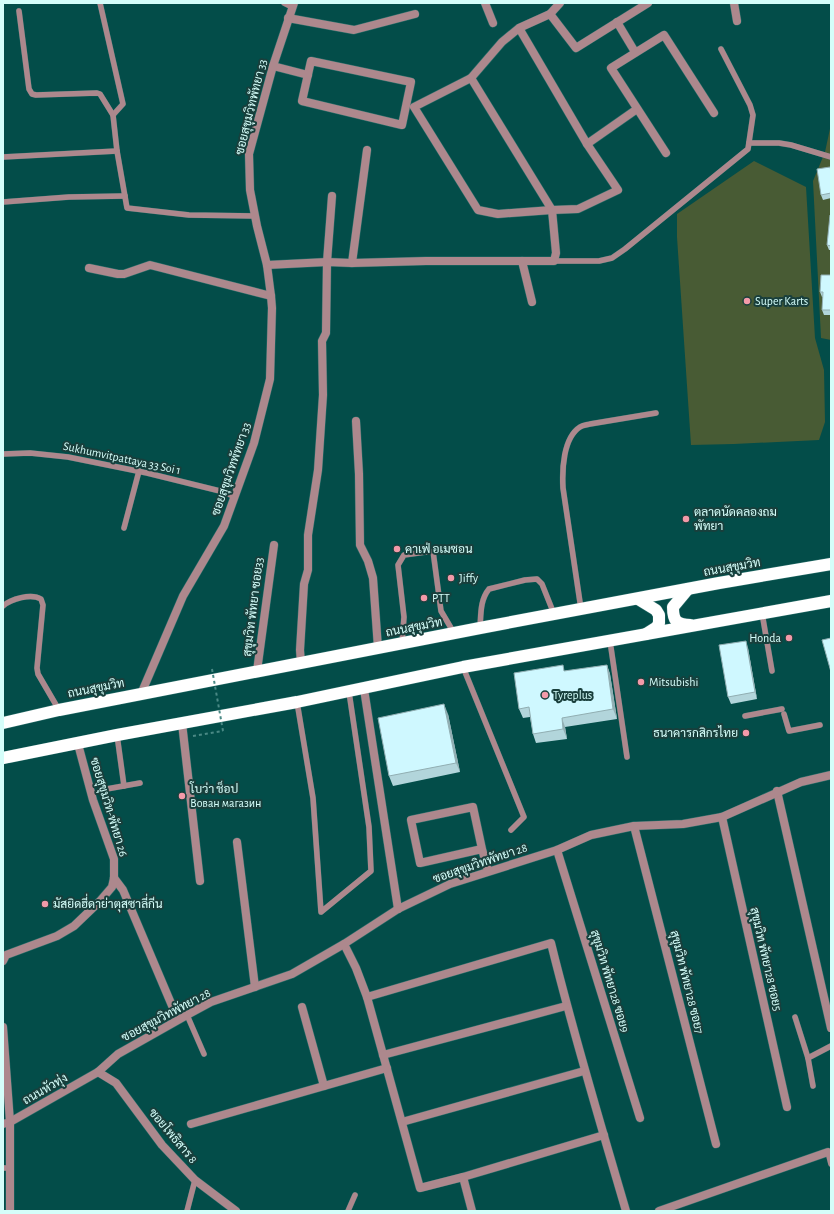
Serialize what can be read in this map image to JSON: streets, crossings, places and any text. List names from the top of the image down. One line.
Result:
{"streets":{"highway":["ถนนสุขุมวิท"],"street":["ซอยสุขุมวิทพัทยา 33","สุขุมวิท พัทยา ซอย33","ซอยสุขุมวิท-พัทยา 26","ซอยสุขุมวิทพัทยา 28","สุขุมวิท พัทยา28 ซอย5","สุขุมวิท พัทยา28 ซอย9","สุขุมวิท พัทยา28 ซอย7","ถนนหัวทุ่ง","ซอยโพธิสาร 8"],"lane":["Sukhumvitpattaya 33 Soi 1"]},"crossings":[["ซอยสุขุมวิทพัทยา 33","Sukhumvitpattaya 33 Soi 1"],["ซอยสุขุมวิทพัทยา 33","ถนนสุขุมวิท"],["ถนนสุขุมวิท","สุขุมวิท พัทยา ซอย33"],["ซอยสุขุมวิทพัทยา 28","สุขุมวิท พัทยา28 ซอย5"],["ซอยสุขุมวิทพัทยา 28","สุขุมวิท พัทยา28 ซอย9"],["ซอยสุขุมวิทพัทยา 28","สุขุมวิท พัทยา28 ซอย7"],["ซอยสุขุมวิทพัทยา 28","ถนนหัวทุ่ง"],["ซอยสุขุมวิทพัทยา 28","ซอยโพธิสาร 8"],["ถนนหัวทุ่ง","ซอยโพธิสาร 8"]],"places":["Super Karts","ตลาดนัดคลองถม พัทยา","คาเฟ่ อเมซอน","Jiffy","PTT","Honda","Mitsubishi","Tyreplus","ธนาคารกสิกรไทย","โบว่า ช็อป Вован магазин","มัสยิดฮี่ดาย่าตุสซาลี่กีน"]}
